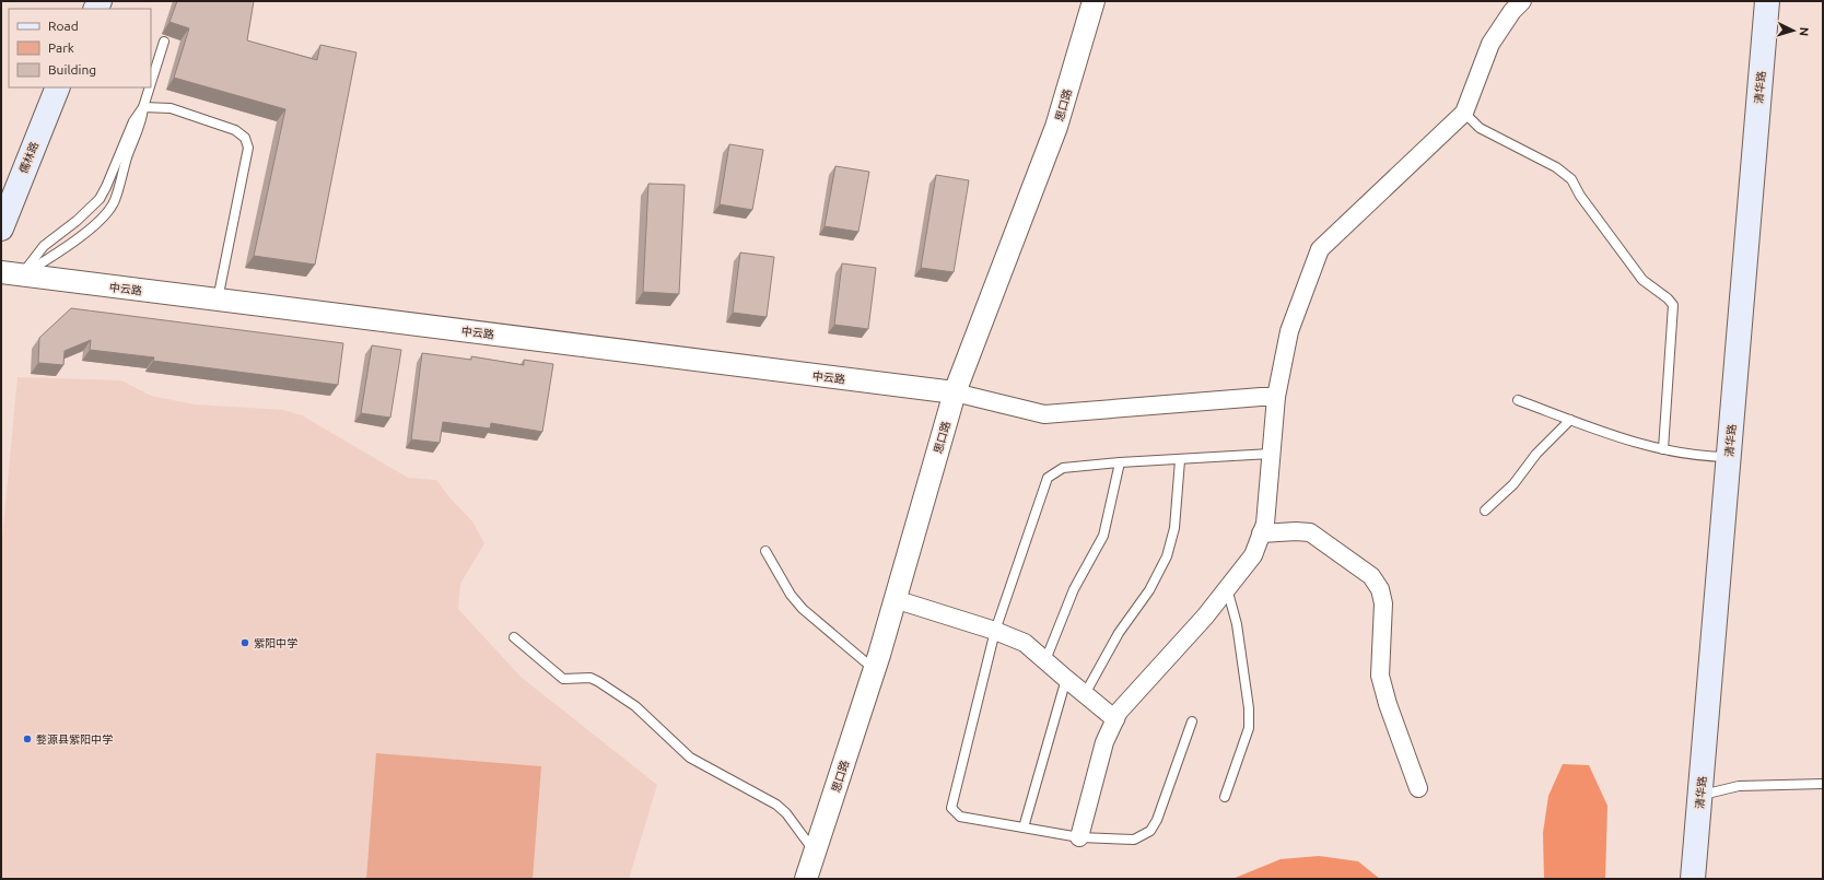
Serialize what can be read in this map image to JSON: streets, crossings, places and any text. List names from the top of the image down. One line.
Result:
{"streets":{"main road":["清华路","儒林路"],"street":["思口路","中云路"]},"crossings":[["思口路","中云路"]],"places":["紫阳中学","婺源县紫阳中学"],"legend":["Road","Park","Building"],"north":"right"}
